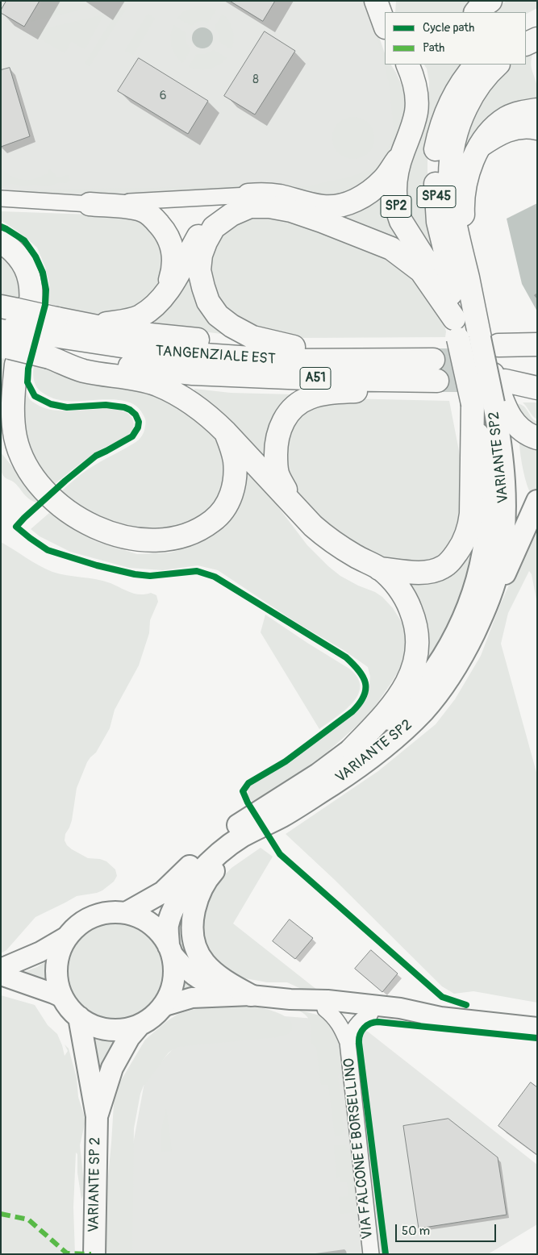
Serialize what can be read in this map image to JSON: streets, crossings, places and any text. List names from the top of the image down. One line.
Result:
{"streets":{"main road":["SP45","SP2","TANGENZIALE EST","A51","VARIANTE SP2","VARIANTE SP 2"],"street":["VIA FALCONE E BORSELLINO"]},"crossings":[["SP45","SP2"],["SP45","VARIANTE SP2"],["SP2","VARIANTE SP2"],["SP2","VARIANTE SP 2"],["TANGENZIALE EST","A51"],["VARIANTE SP2","VARIANTE SP 2"]],"house_numbers":["8","6"],"legend":["Cycle path","Path"],"scale_bar":"50 m"}
